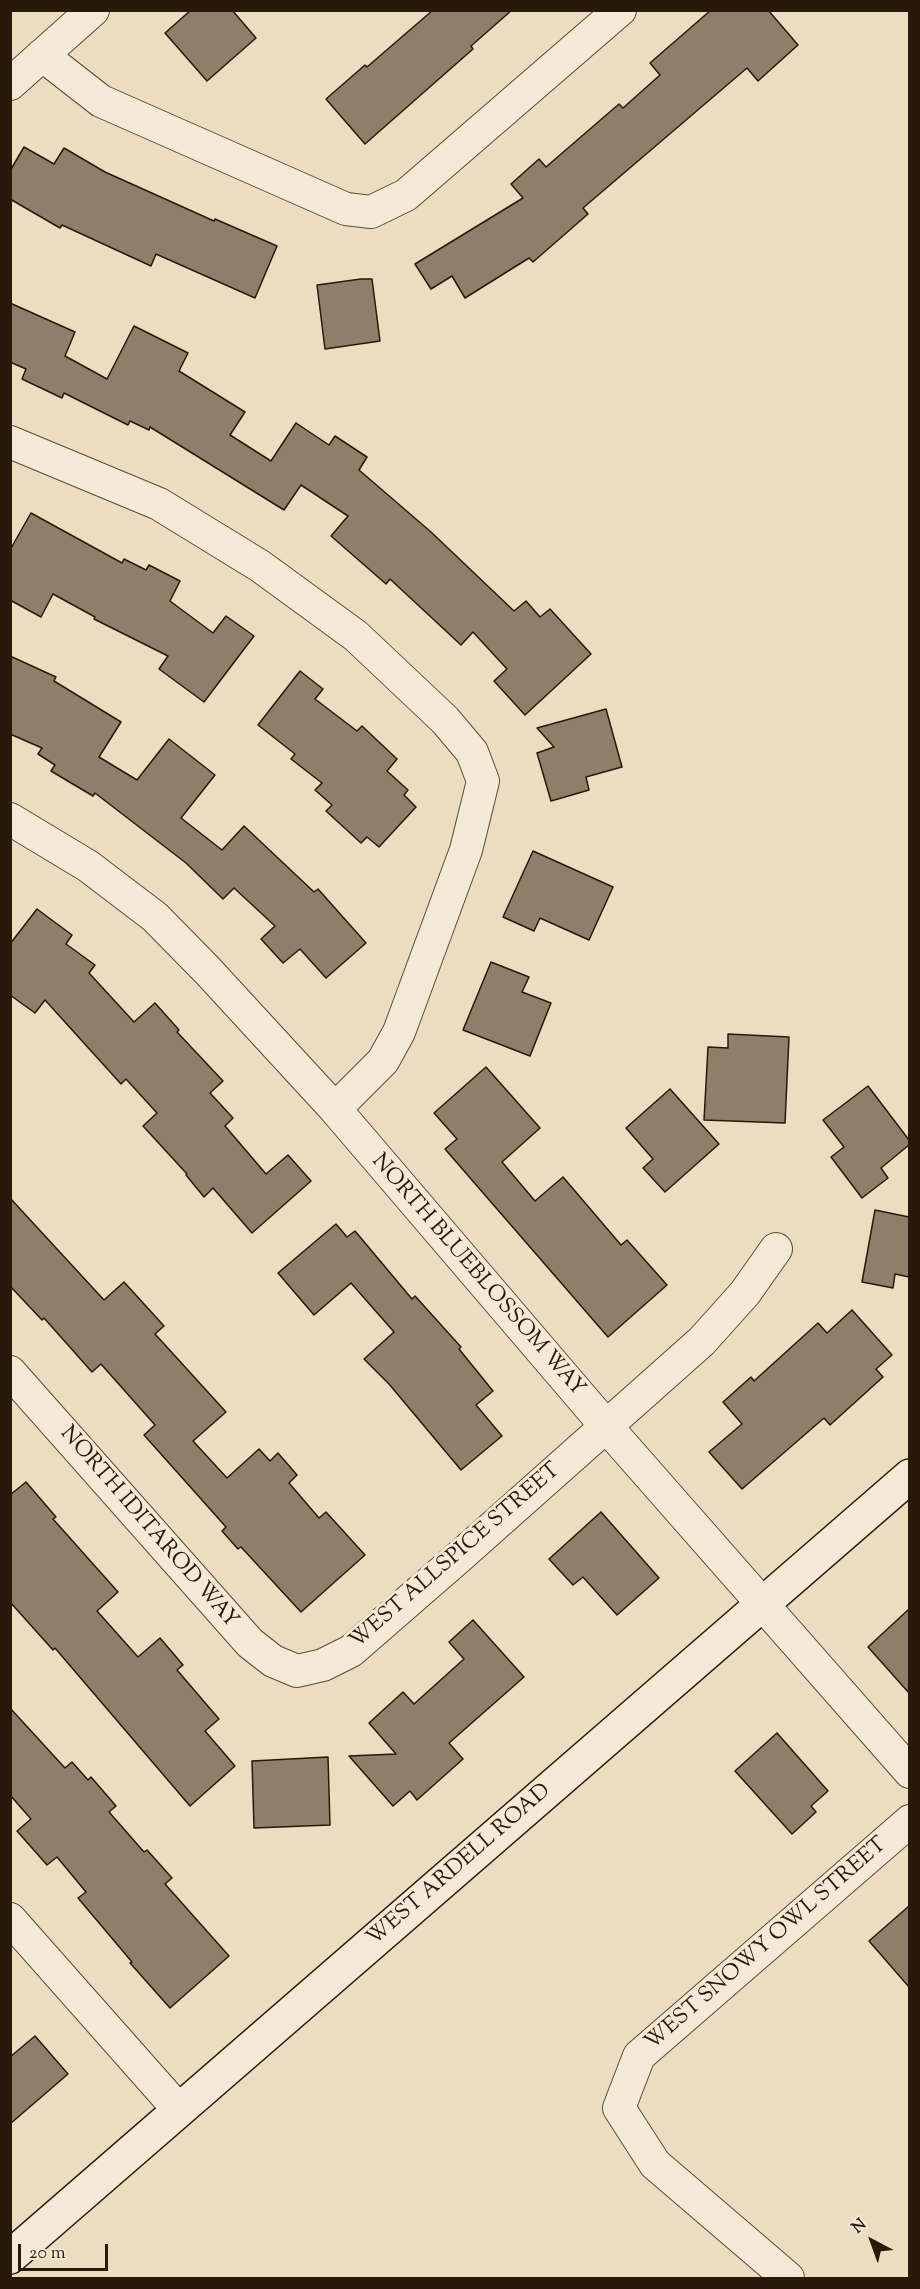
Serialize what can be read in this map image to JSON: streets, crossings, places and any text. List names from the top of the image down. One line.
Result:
{"streets":{"street":["NORTH BLUEBLOSSOM WAY","NORTH IDITAROD WAY","WEST ALLSPICE STREET","WEST ARDELL ROAD","WEST SNOWY OWL STREET"]},"crossings":[["NORTH BLUEBLOSSOM WAY","WEST ALLSPICE STREET"],["NORTH BLUEBLOSSOM WAY","WEST ARDELL ROAD"],["NORTH IDITAROD WAY","WEST ALLSPICE STREET"]],"scale_bar":"20 m","north":"top left"}
